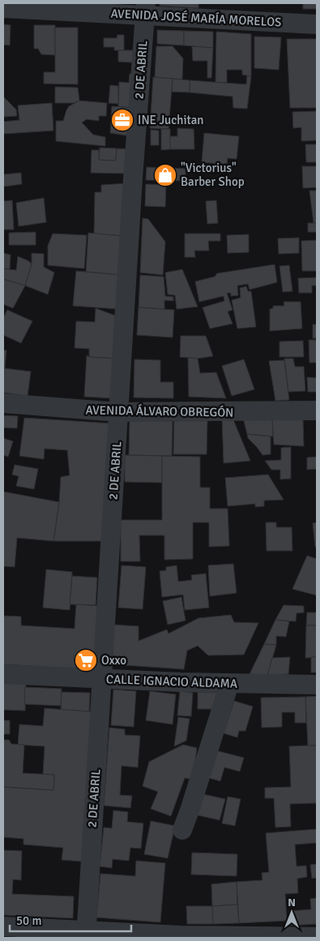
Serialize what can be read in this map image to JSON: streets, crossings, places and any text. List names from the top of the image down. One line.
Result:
{"streets":{"street":["AVENIDA JOSÉ MARÍA MORELOS","2 DE ABRIL","AVENIDA ÁLVARO OBREGÓN","CALLE IGNACIO ALDAMA"]},"crossings":[["AVENIDA JOSÉ MARÍA MORELOS","2 DE ABRIL"],["2 DE ABRIL","AVENIDA ÁLVARO OBREGÓN"],["2 DE ABRIL","CALLE IGNACIO ALDAMA"]],"places":{"office":["INE Juchitan"],"shop":["\"Victorius\" Barber Shop"],"supermarket":["Oxxo"]},"scale_bar":"50 m","north":"top"}
